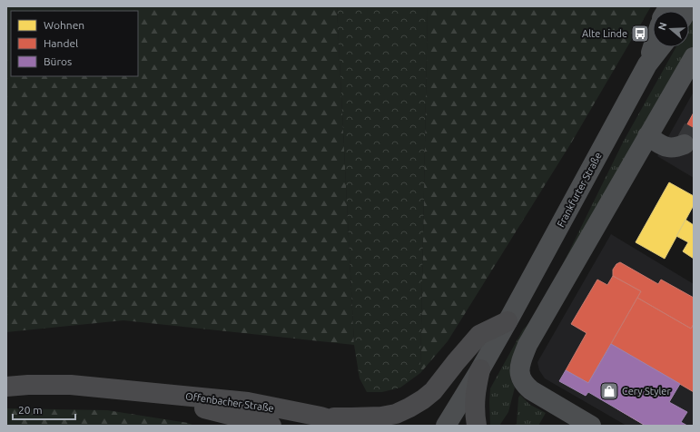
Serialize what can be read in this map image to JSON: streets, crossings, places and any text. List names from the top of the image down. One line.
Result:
{"streets":{"main road":["Offenbacher Straße"],"street":["Frankfurter Straße"]},"places":{"bus stop":["Alte Linde"],"shop":["Cery Styler"]},"legend":["Wohnen","Handel","Büros"],"scale_bar":"20 m","north":"left"}
